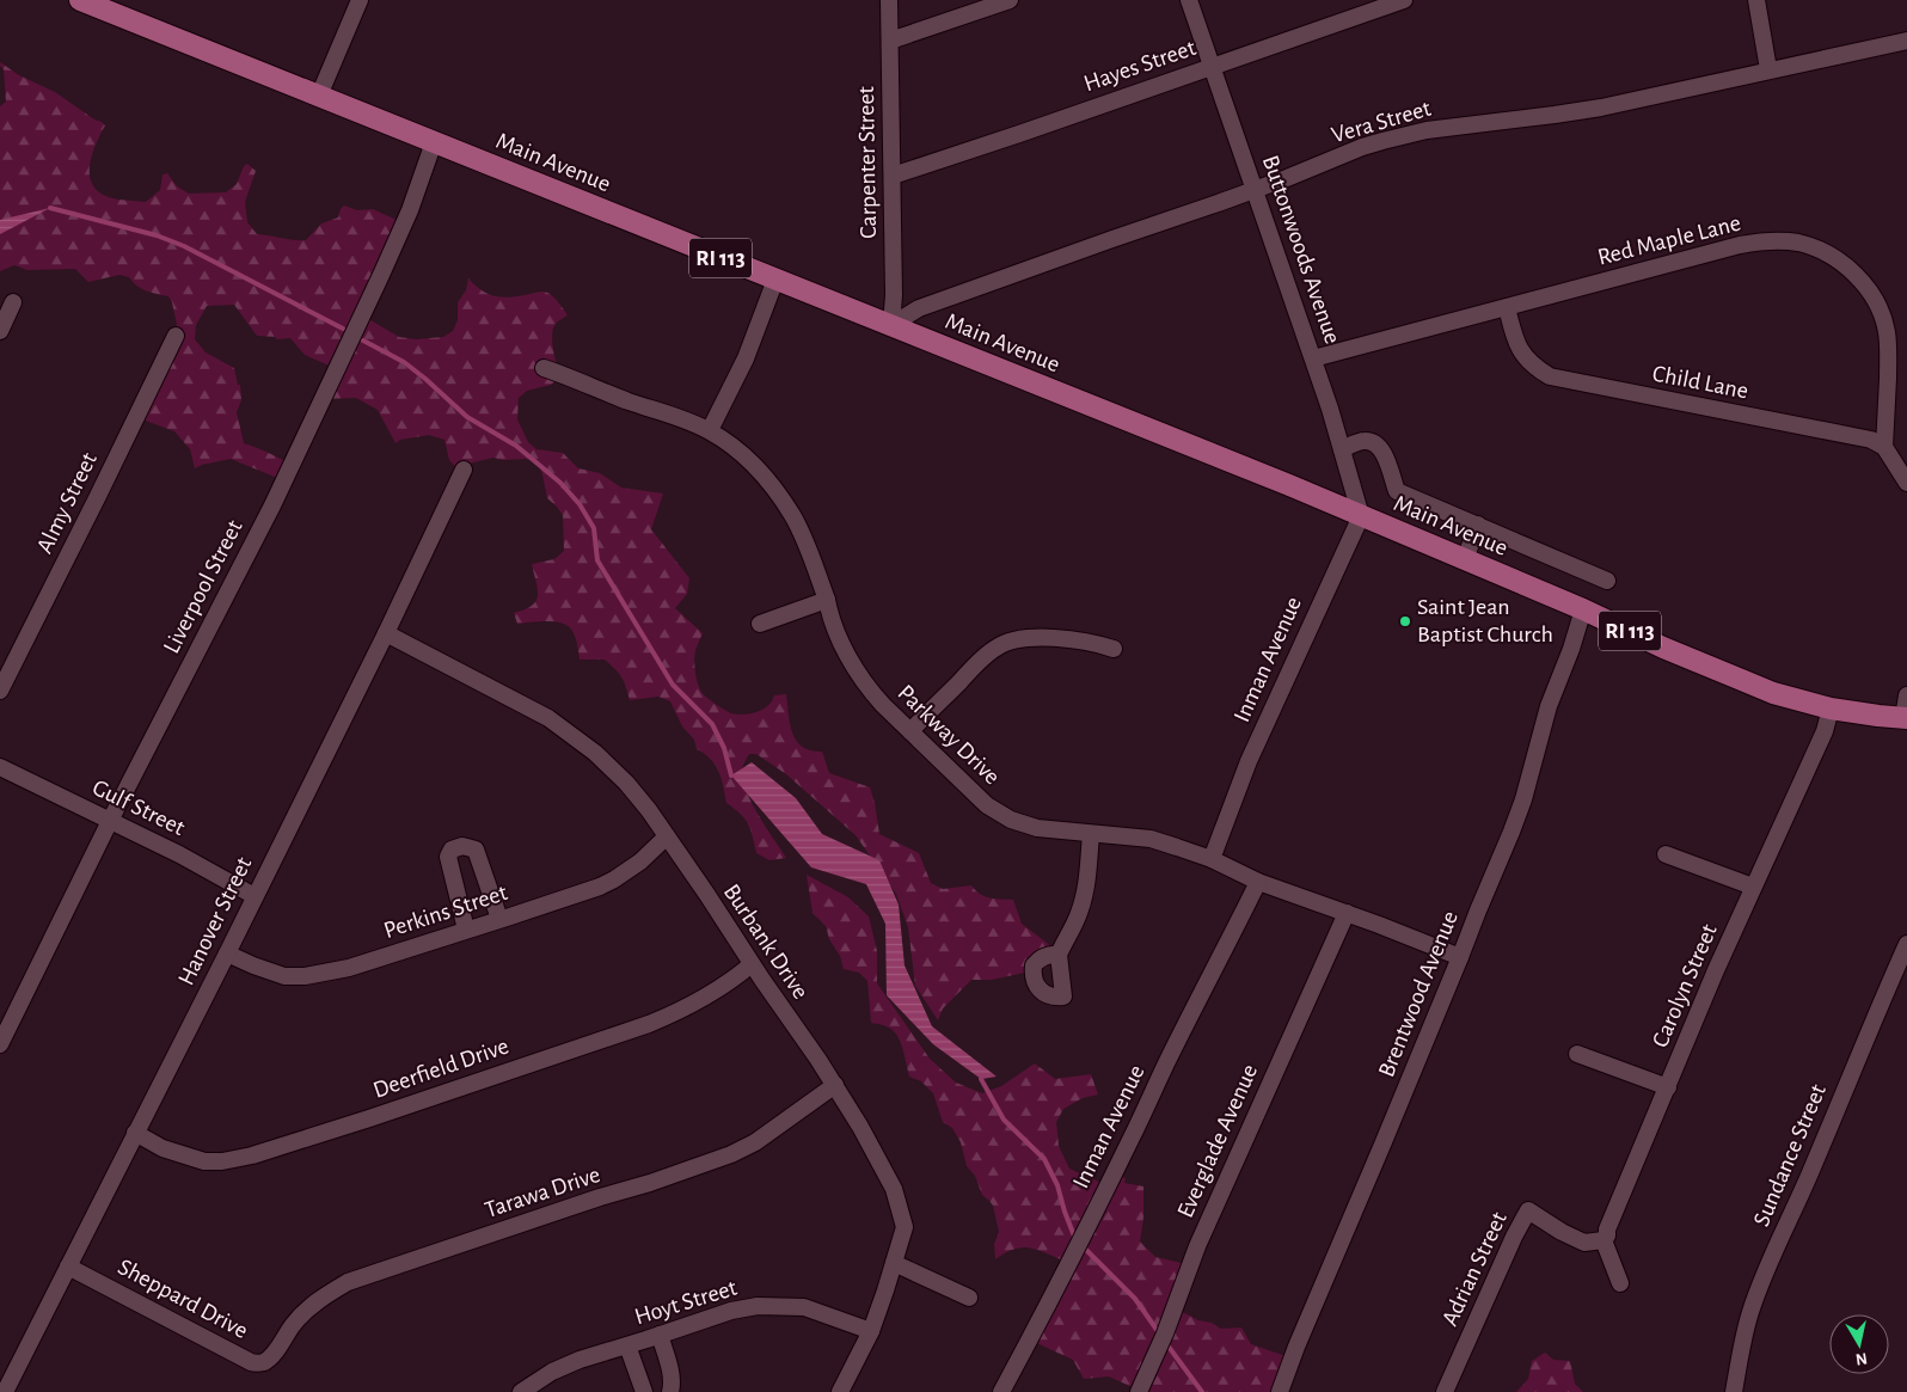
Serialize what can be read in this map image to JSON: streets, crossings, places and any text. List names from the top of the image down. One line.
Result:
{"streets":{"main road":["Main Avenue","RI 113"],"street":["Hayes Street","Vera Street","Carpenter Street","Red Maple Lane","Buttonwoods Avenue","Child Lane","Almy Street","Liverpool Street","Inman Avenue","Parkway Drive","Gulf Street","Perkins Street","Hanover Street","Burbank Drive","Carolyn Street","Brentwood Avenue","Deerfield Drive","Everglade Avenue","Sundance Street","Tarawa Drive","Adrian Street","Sheppard Drive","Hoyt Street"]},"crossings":[["Hayes Street","Carpenter Street"],["Hayes Street","Buttonwoods Avenue"],["Vera Street","Main Avenue"],["Vera Street","Carpenter Street"],["Vera Street","Buttonwoods Avenue"],["Main Avenue","Carpenter Street"],["Main Avenue","Buttonwoods Avenue"],["Main Avenue","Liverpool Street"],["Main Avenue","Inman Avenue"],["Main Avenue","Carolyn Street"],["Main Avenue","Brentwood Avenue"],["Red Maple Lane","Buttonwoods Avenue"],["Red Maple Lane","Child Lane"],["Buttonwoods Avenue","Inman Avenue"],["Liverpool Street","Gulf Street"],["Inman Avenue","Parkway Drive"],["Parkway Drive","Brentwood Avenue"],["Parkway Drive","Everglade Avenue"],["Gulf Street","Hanover Street"],["Perkins Street","Hanover Street"],["Perkins Street","Burbank Drive"],["Hanover Street","Burbank Drive"],["Hanover Street","Deerfield Drive"],["Hanover Street","Sheppard Drive"],["Burbank Drive","Deerfield Drive"],["Burbank Drive","Tarawa Drive"],["Burbank Drive","Hoyt Street"],["Carolyn Street","Adrian Street"],["Tarawa Drive","Sheppard Drive"]],"places":["Saint Jean Baptist Church"],"north":"bottom"}
